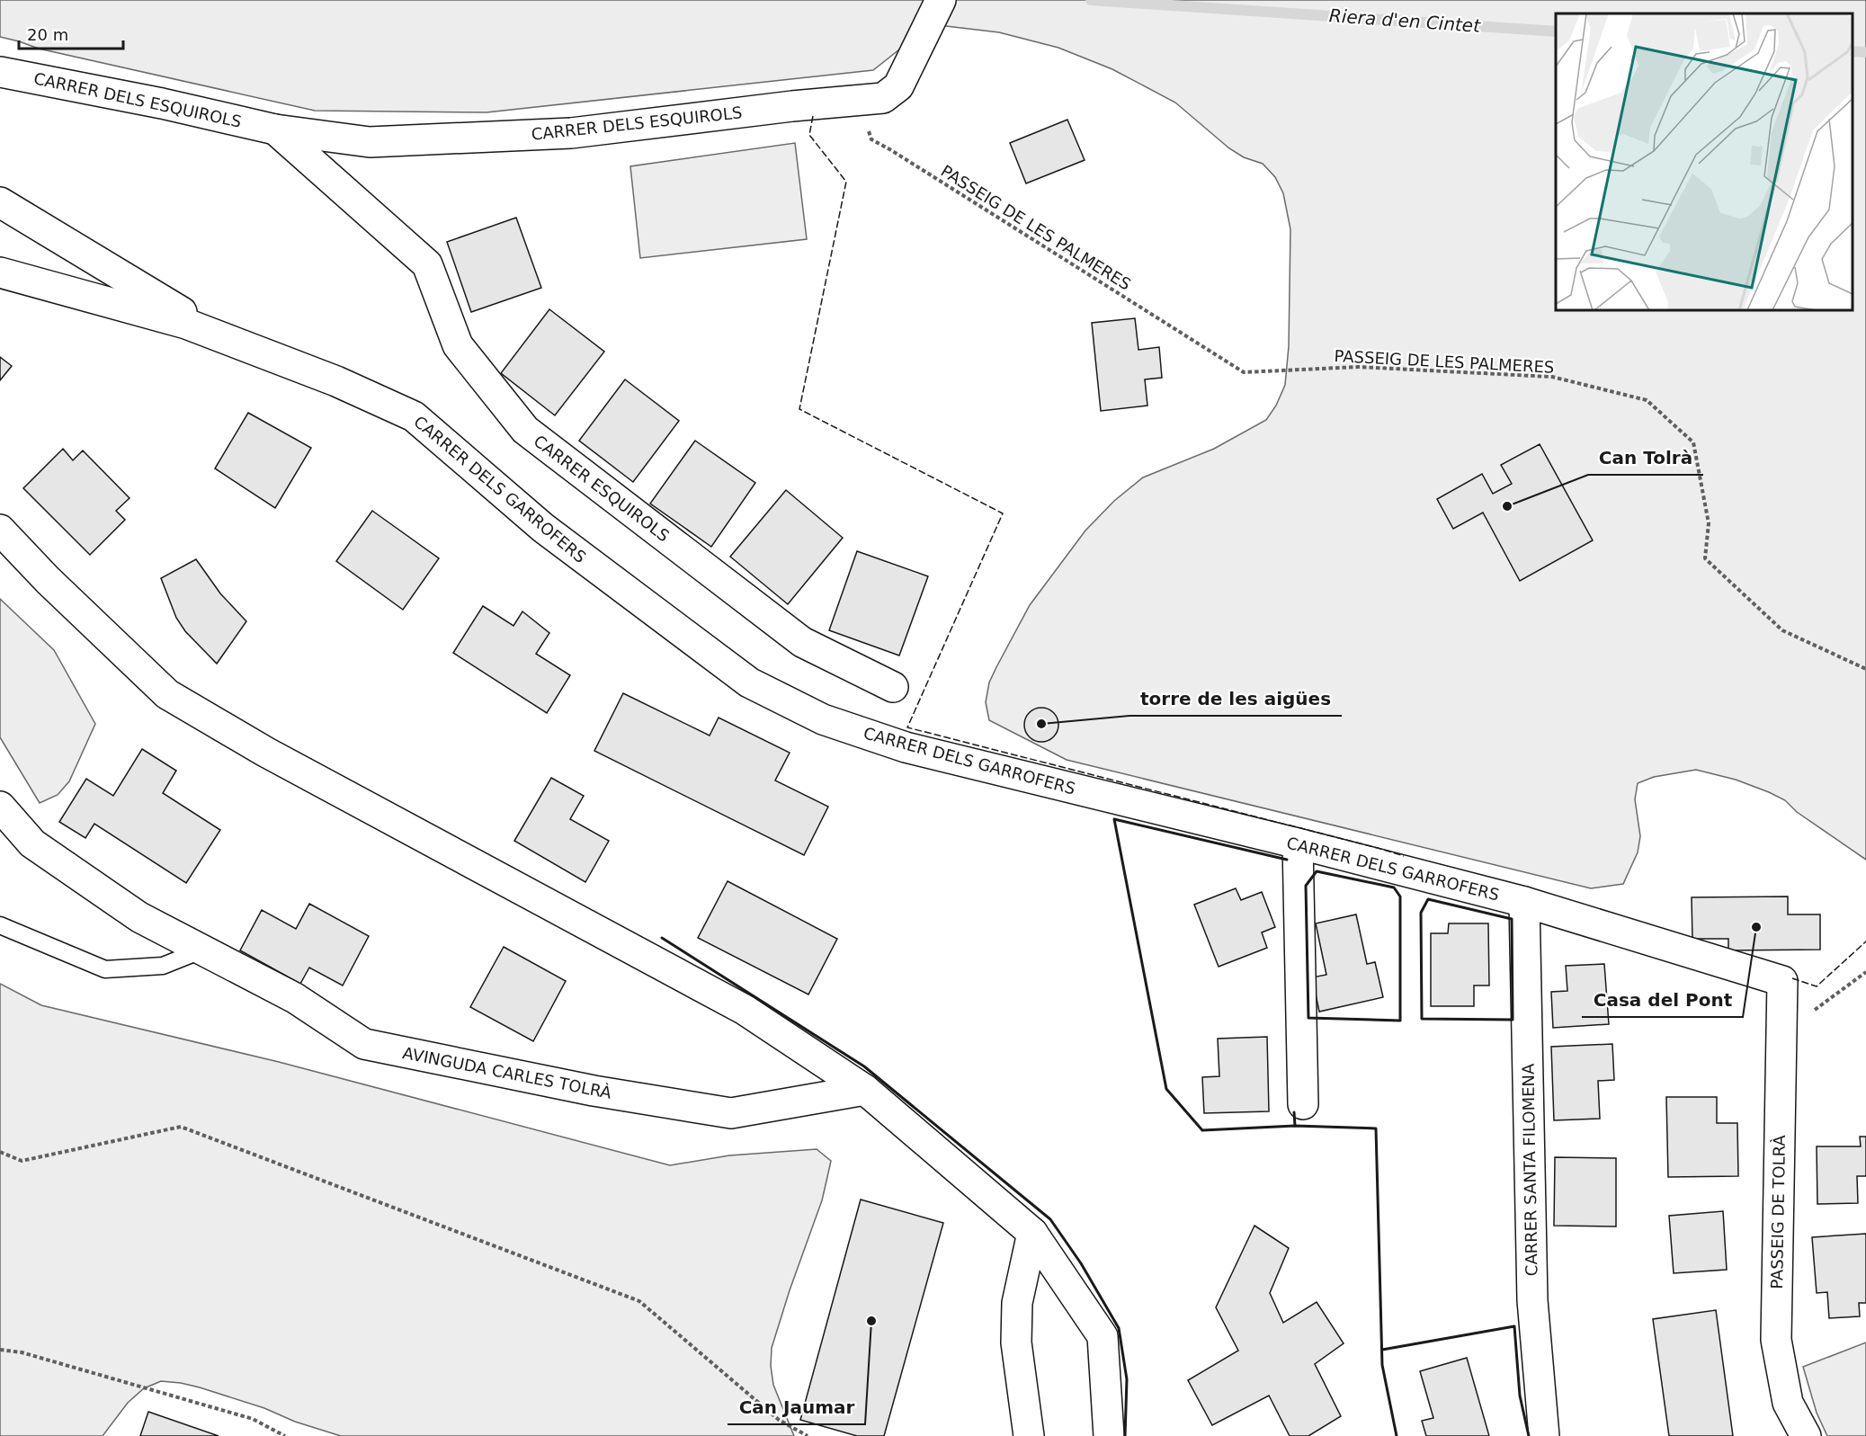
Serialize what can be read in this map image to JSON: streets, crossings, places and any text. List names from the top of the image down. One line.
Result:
{"streets":{"street":["CARRER DELS ESQUIROLS","CARRER ESQUIROLS","CARRER DELS GARROFERS","AVINGUDA CARLES TOLRÀ","CARRER SANTA FILOMENA","PASSEIG DE TOLRÀ"],"path":["PASSEIG DE LES PALMERES"]},"crossings":[["CARRER DELS ESQUIROLS","PASSEIG DE LES PALMERES"],["CARRER DELS ESQUIROLS","CARRER ESQUIROLS"],["CARRER DELS GARROFERS","CARRER SANTA FILOMENA"],["CARRER DELS GARROFERS","PASSEIG DE TOLRÀ"]],"water":["Riera d'en Cintet"],"places":["Can Tolrà","torre de les aigües","Casa del Pont","Can Jaumar"],"scale_bar":"20 m"}
